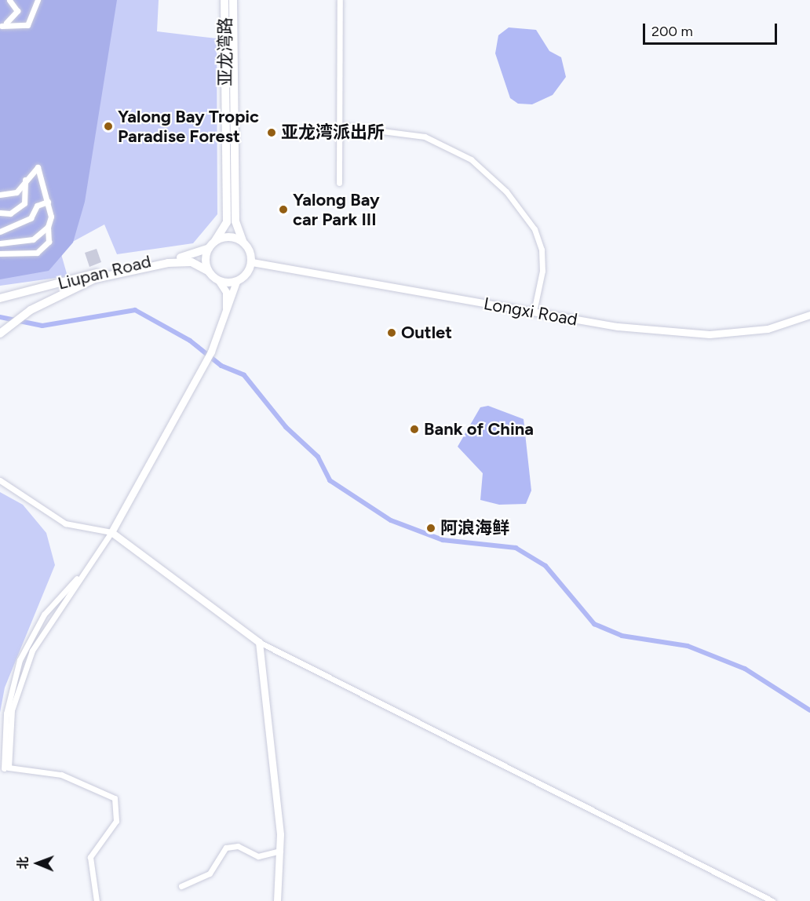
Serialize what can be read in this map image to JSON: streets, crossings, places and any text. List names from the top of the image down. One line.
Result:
{"streets":{"main road":["亚龙湾路","Liupan Road"],"street":["Longxi Road"]},"crossings":[["亚龙湾路","Liupan Road"],["亚龙湾路","Longxi Road"],["Liupan Road","Longxi Road"]],"places":["Yalong Bay Tropic Paradise Forest","亚龙湾派出所","Yalong Bay car Park III","Outlet","Bank of China","阿浪海鲜"],"scale_bar":"200 m","north":"left"}
